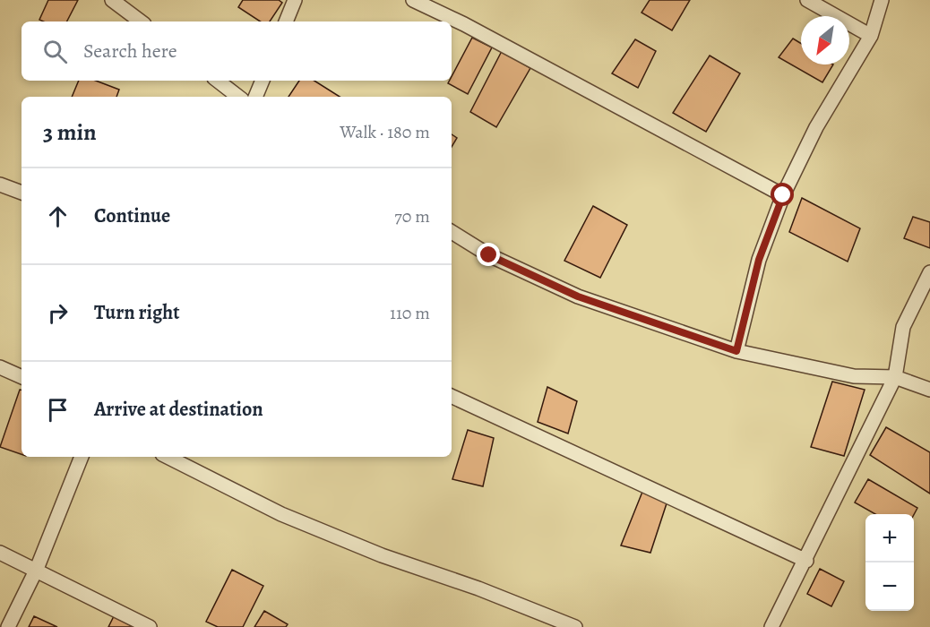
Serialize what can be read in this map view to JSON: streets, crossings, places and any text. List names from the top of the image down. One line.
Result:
{"north":"bottom left","page":{"search":"Search here","heading":["3 min","Walk · 180 m"],"list":[["Continue","70 m"],["Turn right","110 m"],"Arrive at destination"],"map_buttons":["+","−"]}}
